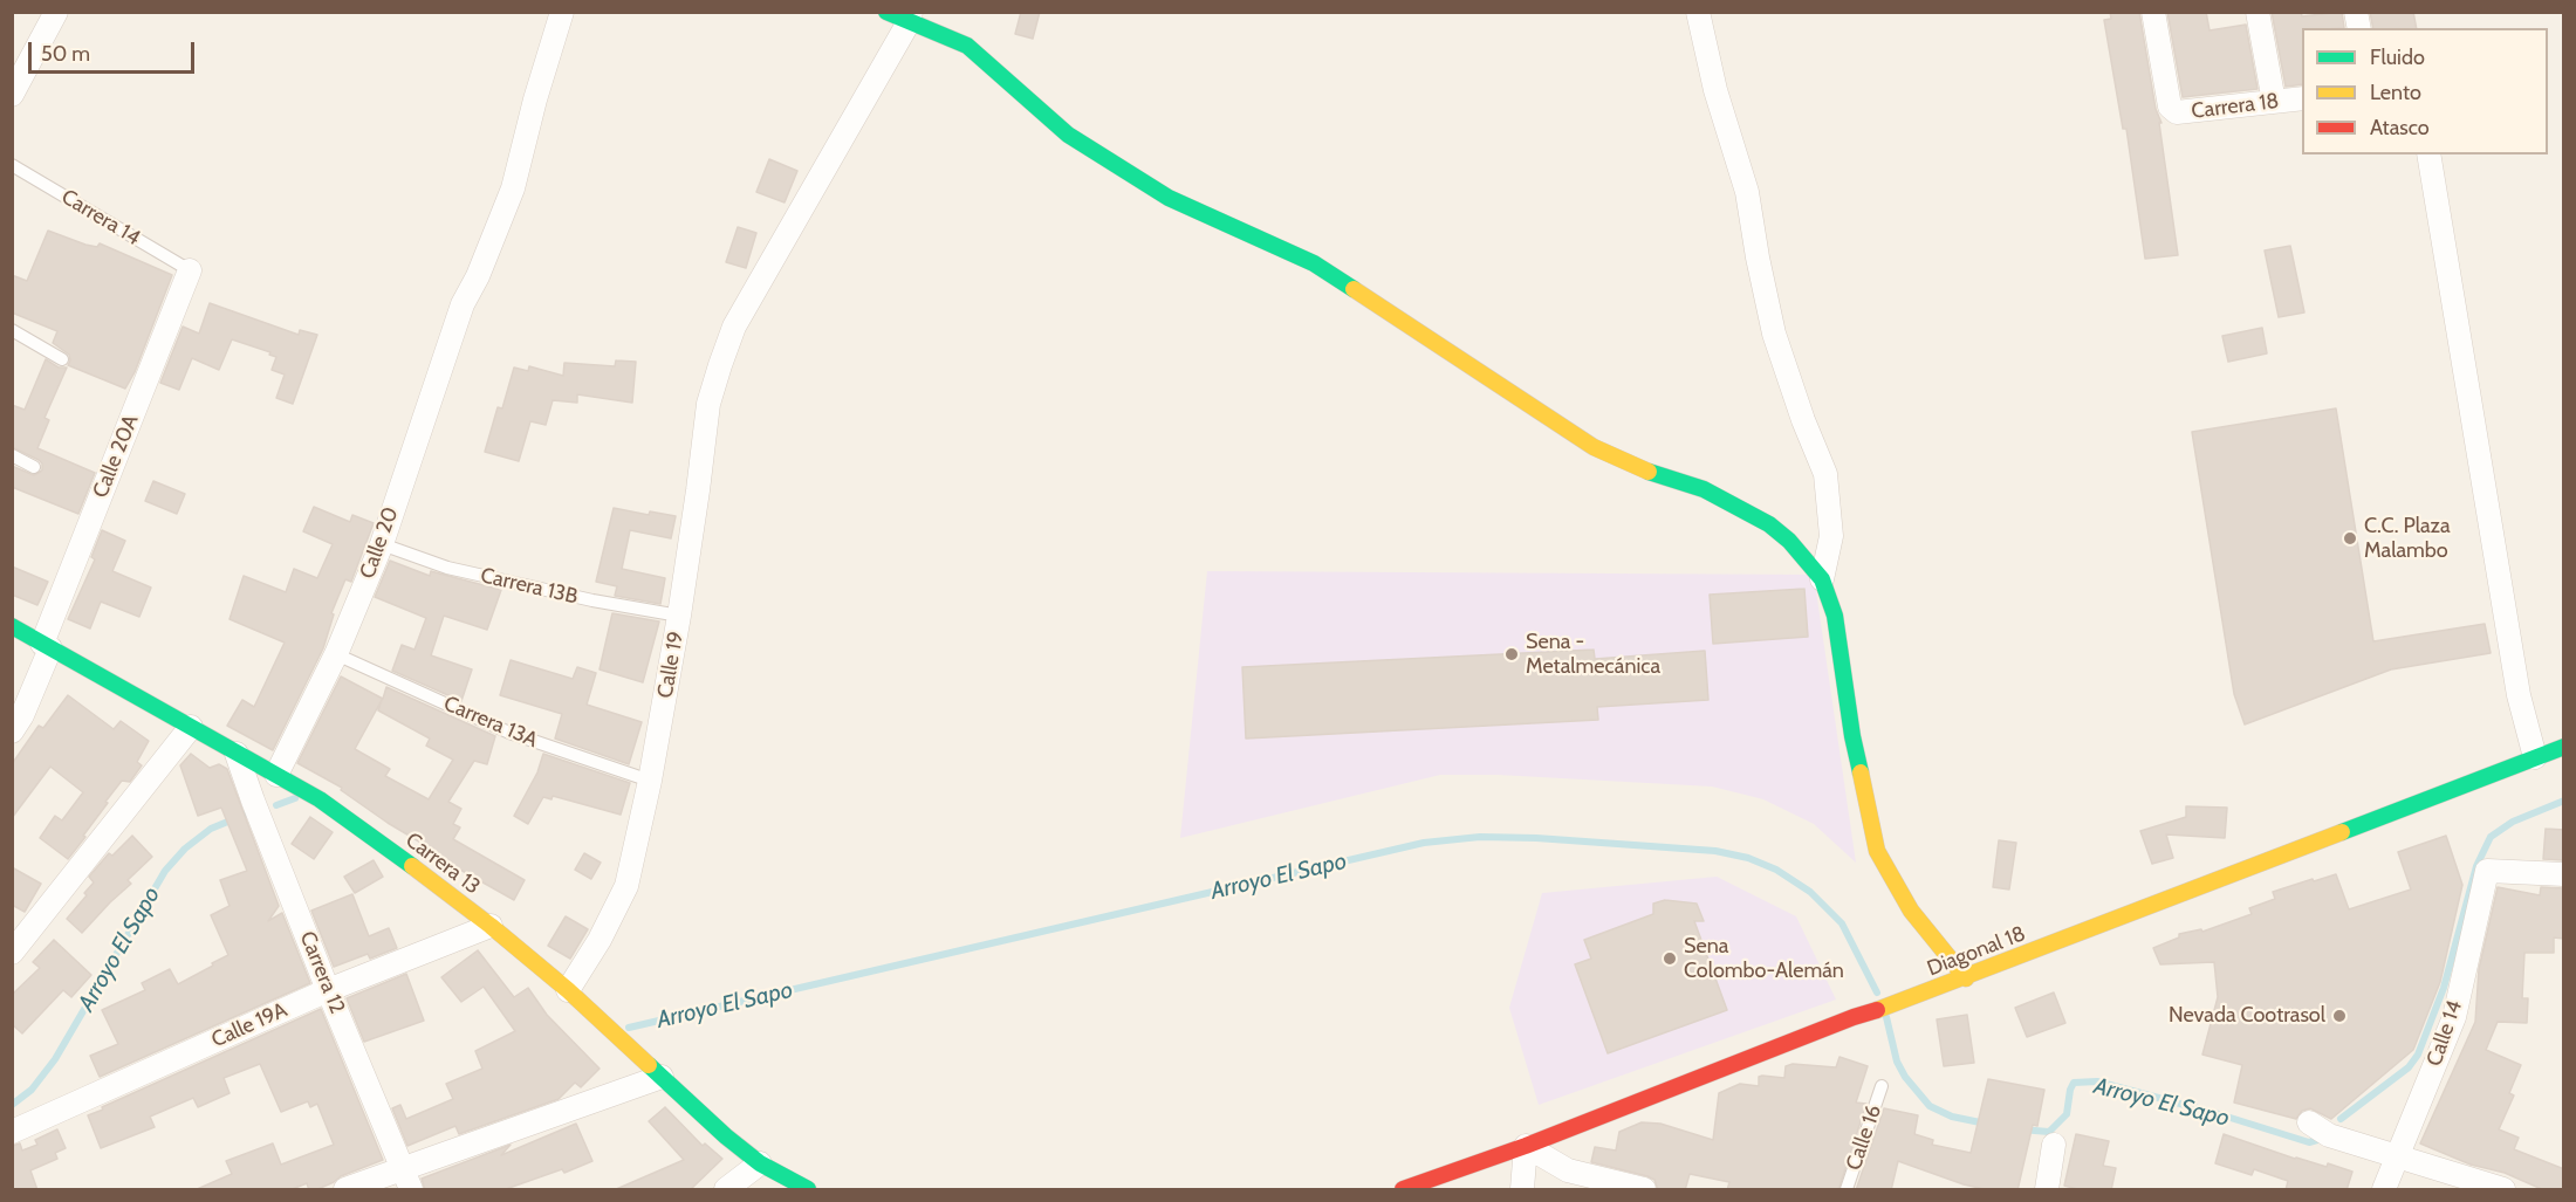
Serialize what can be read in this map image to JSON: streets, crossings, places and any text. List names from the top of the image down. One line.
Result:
{"streets":{"street":["Carrera 18","Calle 20A","Calle 20","Calle 19","Carrera 13","Diagonal 18","Carrera 12","Calle 19A","Calle 14"],"lane":["Carrera 14","Carrera 13B","Carrera 13A","Calle 16"]},"crossings":[["Carrera 14","Calle 20A"],["Calle 20A","Carrera 13"],["Calle 20","Carrera 13B"],["Calle 20","Carrera 13A"],["Calle 20","Carrera 13"],["Carrera 13B","Calle 19"],["Calle 19","Carrera 13A"],["Calle 19","Carrera 13"],["Carrera 13","Carrera 12"],["Carrera 13","Calle 19A"],["Carrera 12","Calle 19A"]],"water":["Arroyo El Sapo"],"places":["C.C. Plaza Malambo","Sena - Metalmecánica","Sena Colombo-Alemán","Nevada Cootrasol"],"legend":["Fluido","Lento","Atasco"],"scale_bar":"50 m"}
